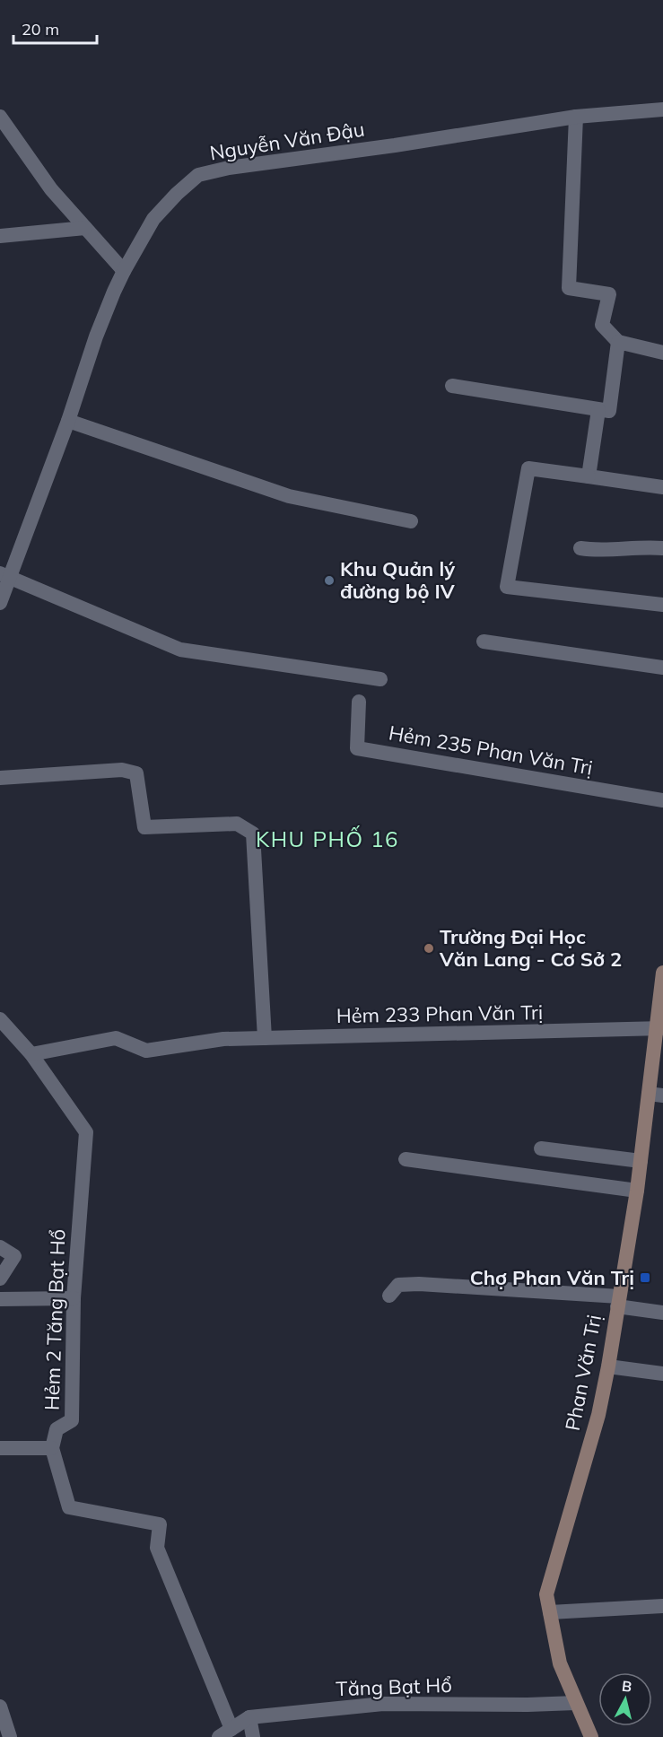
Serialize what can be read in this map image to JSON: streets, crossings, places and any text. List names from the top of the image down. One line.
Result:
{"streets":{"main road":["Phan Văn Trị"],"street":["Nguyễn Văn Đậu","Hẻm 235 Phan Văn Trị","Hẻm 233 Phan Văn Trị","Hẻm 2 Tăng Bạt Hổ","Tăng Bạt Hổ"]},"crossings":[["Hẻm 233 Phan Văn Trị","Hẻm 2 Tăng Bạt Hổ"],["Hẻm 233 Phan Văn Trị","Phan Văn Trị"],["Phan Văn Trị","Tăng Bạt Hổ"]],"districts":["KHU PHỐ 16"],"places":{"other":["Khu Quản lý đường bộ IV","Trường Đại Học Văn Lang - Cơ Sở 2"],"transit":["Chợ Phan Văn Trị"]},"scale_bar":"20 m","north":"top"}
